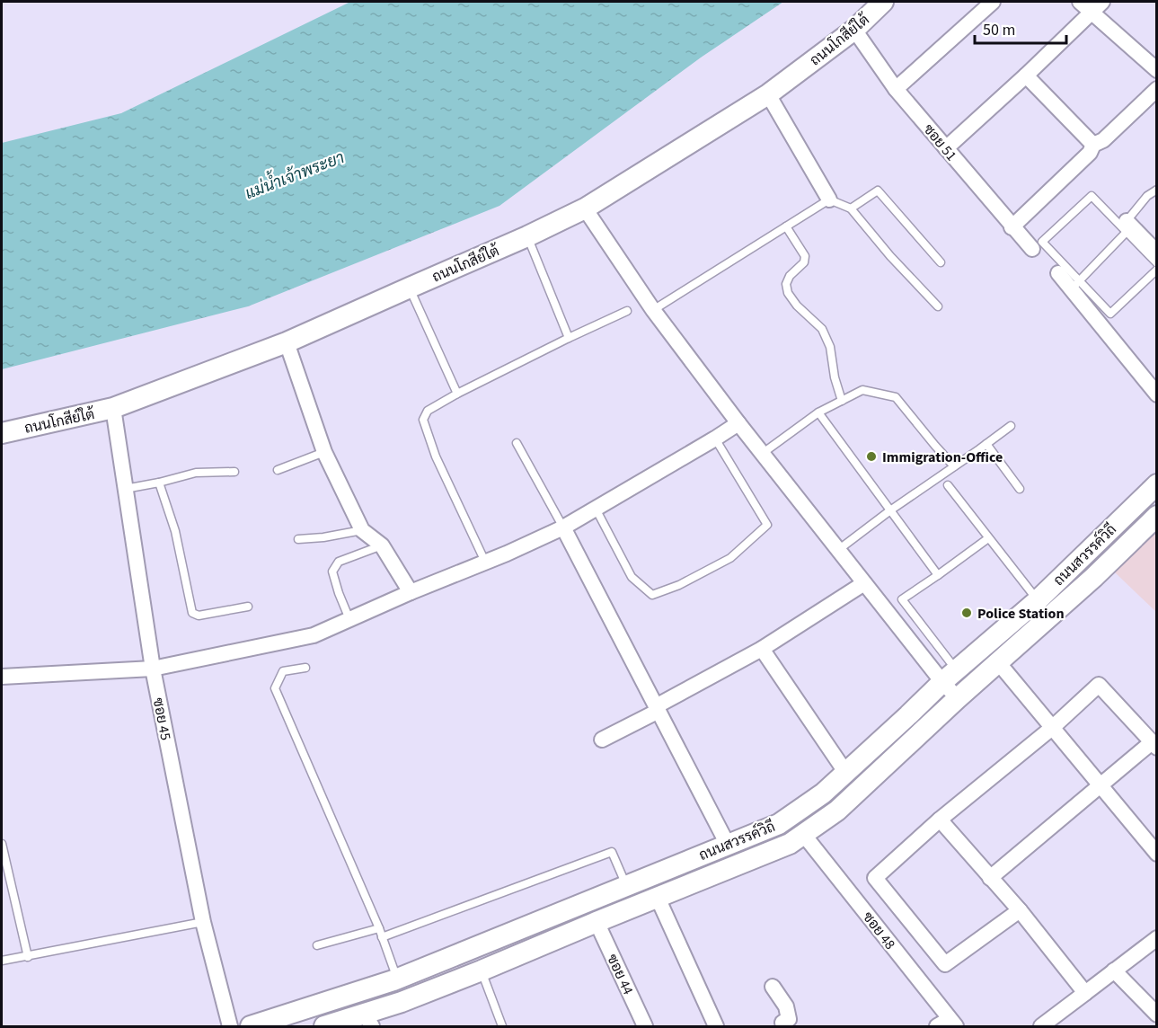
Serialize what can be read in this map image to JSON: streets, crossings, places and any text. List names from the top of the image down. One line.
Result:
{"streets":{"main road":["ถนนโกสีย์ใต้","ถนนสวรรค์วิถี"],"street":["ซอย 51","ซอย 45","ซอย 48","ซอย 44"]},"crossings":[["ถนนโกสีย์ใต้","ซอย 51"],["ถนนโกสีย์ใต้","ซอย 45"],["ถนนสวรรค์วิถี","ซอย 48"],["ถนนสวรรค์วิถี","ซอย 44"]],"water":["แม่น้ำเจ้าพระยา"],"places":["Immigration-Office","Police Station"],"scale_bar":"50 m"}
